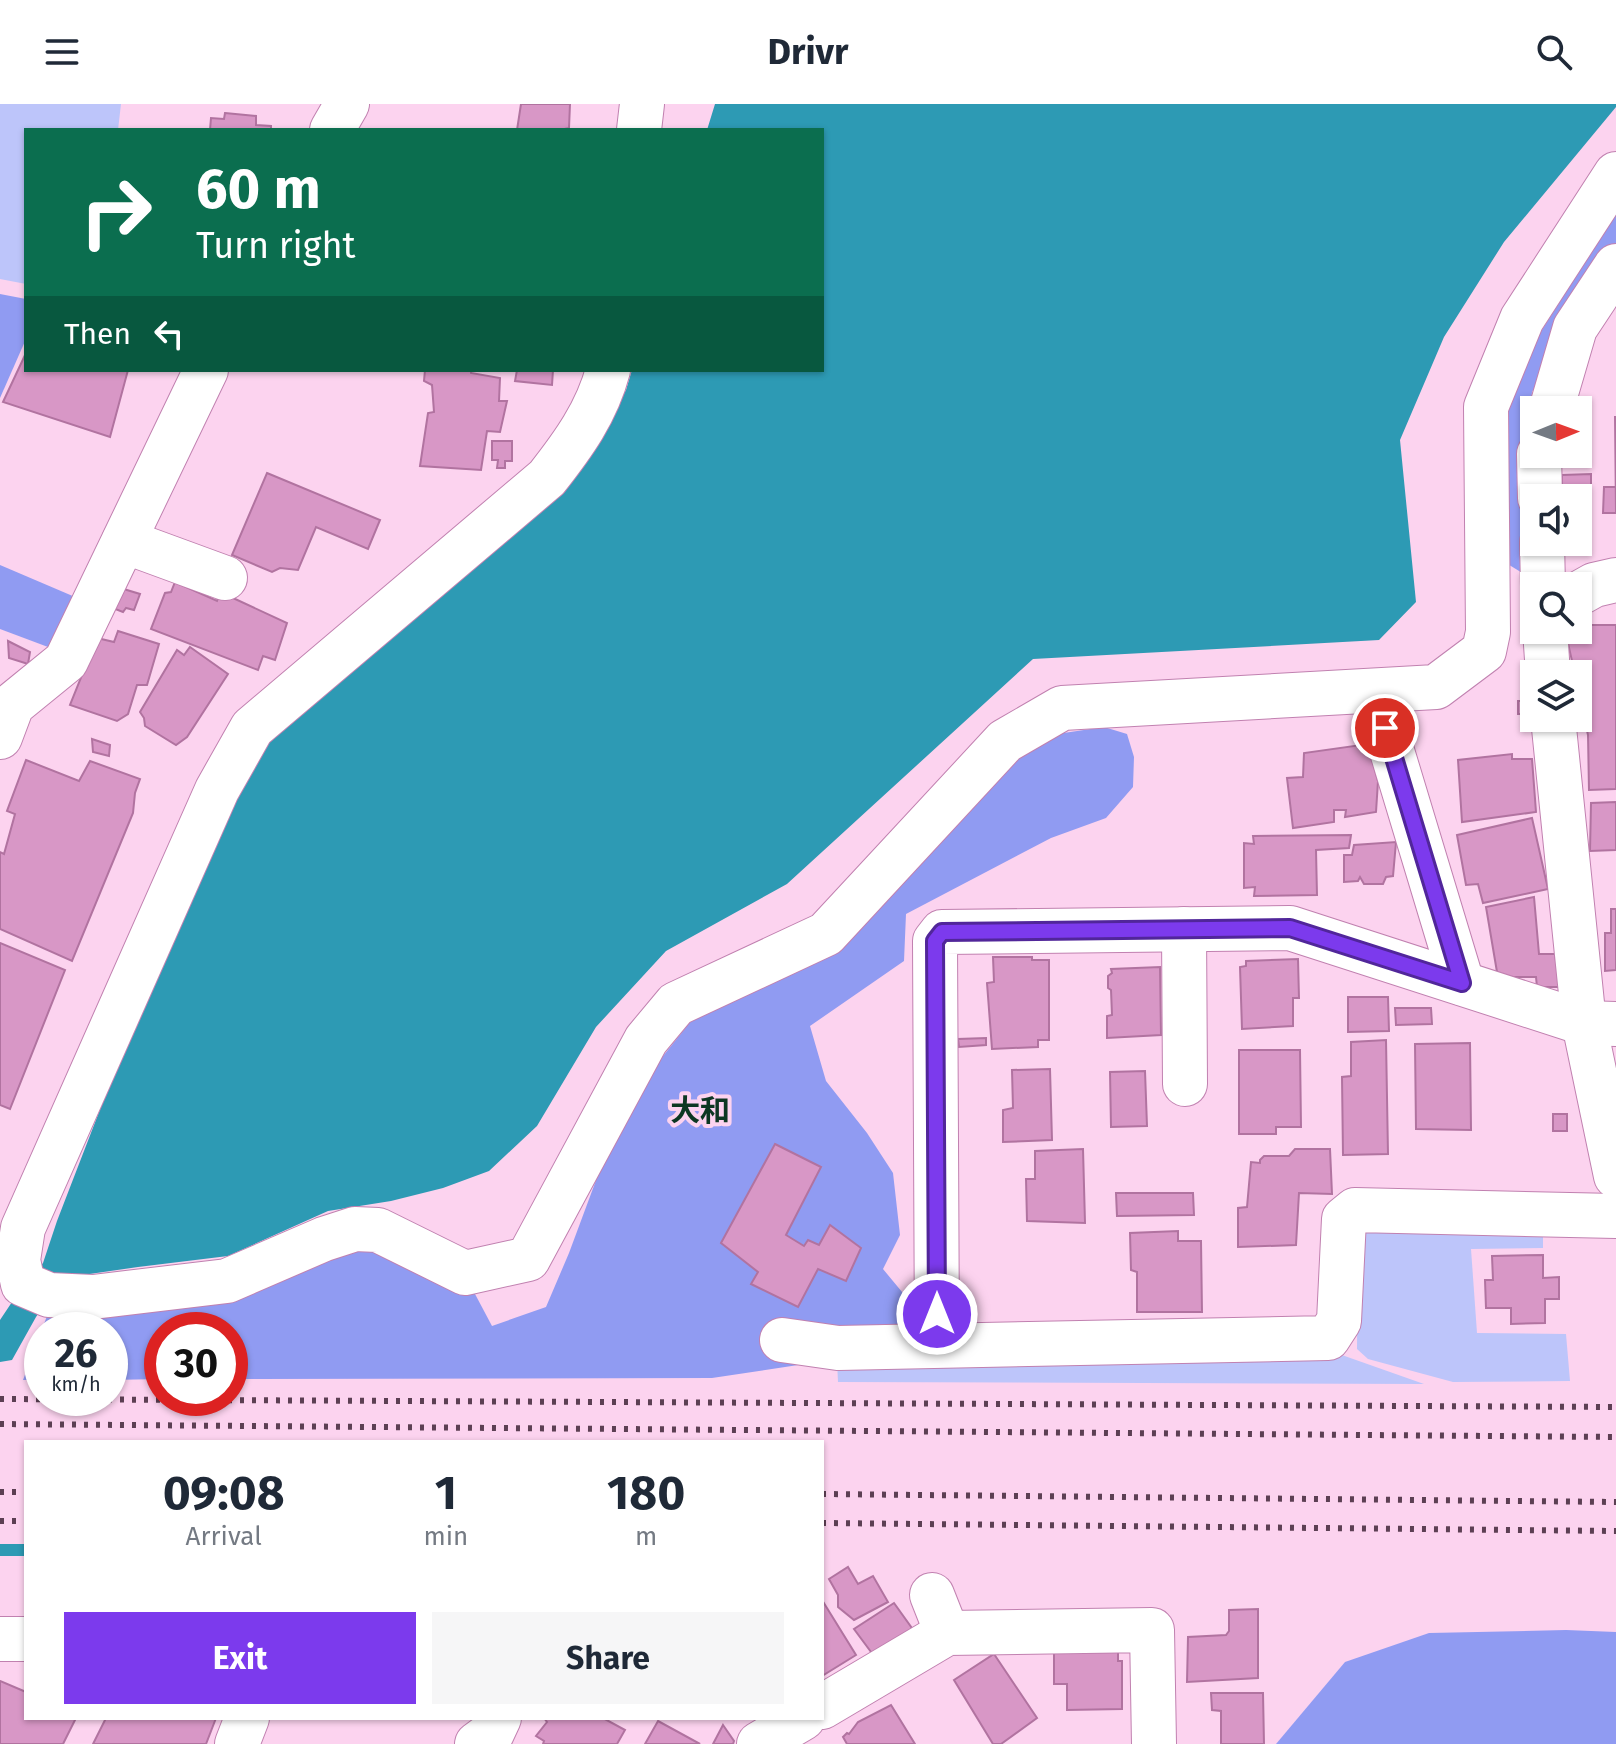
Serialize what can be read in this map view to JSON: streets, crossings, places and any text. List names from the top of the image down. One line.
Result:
{"districts":["大和"],"north":"right","page":{"header":"Drivr","turn":["60 m","Turn right"],"then":"Then","speed":"26 km/h","limit":"30","eta":["09:08","Arrival","1","min","180","m"],"buttons":["Exit","Share"]}}
